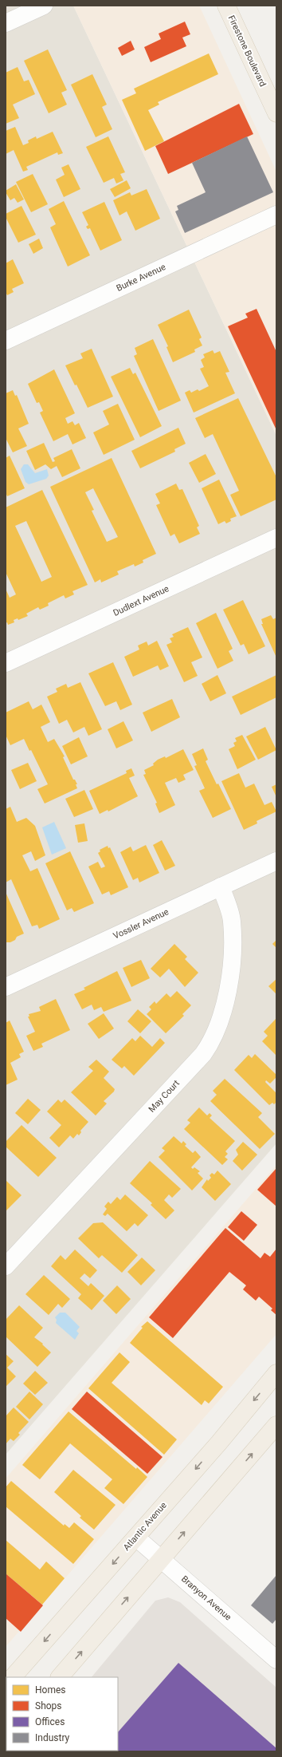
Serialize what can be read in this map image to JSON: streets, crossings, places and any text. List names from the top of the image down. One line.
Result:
{"streets":{"main road":["Firestone Boulevard","Atlantic Avenue"],"street":["Burke Avenue","Dudlext Avenue","Vossler Avenue","May Court","Branyon Avenue"]},"crossings":[["Vossler Avenue","May Court"],["Atlantic Avenue","Branyon Avenue"]],"legend":["Homes","Shops","Offices","Industry"]}
